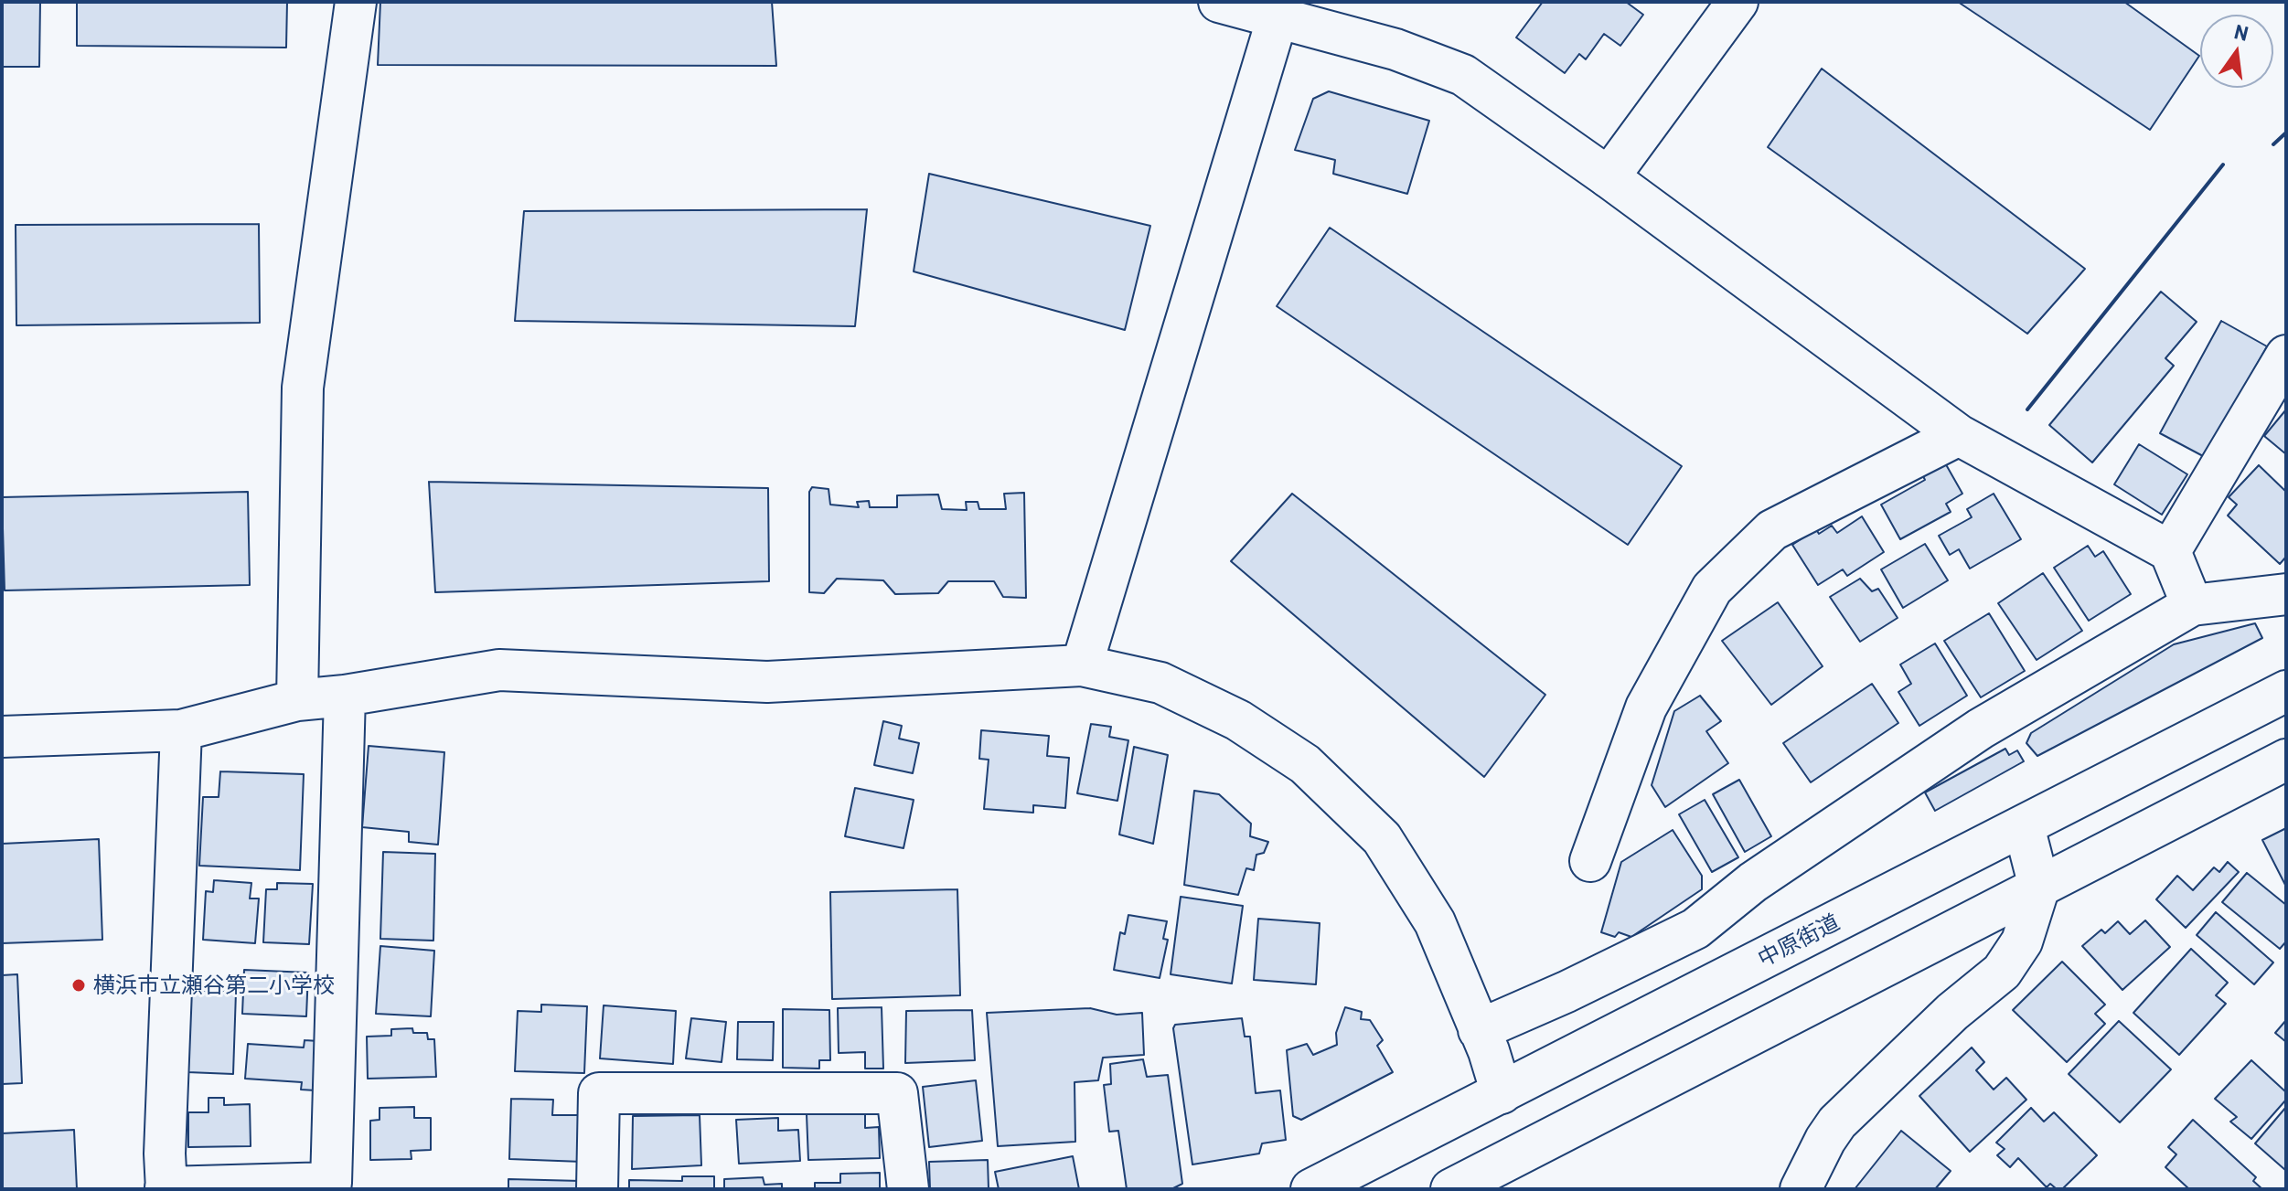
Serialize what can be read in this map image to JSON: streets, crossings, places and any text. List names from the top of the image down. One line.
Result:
{"streets":{"street":["中原街道"]},"places":["横浜市立瀬谷第二小学校"],"north":"top"}
